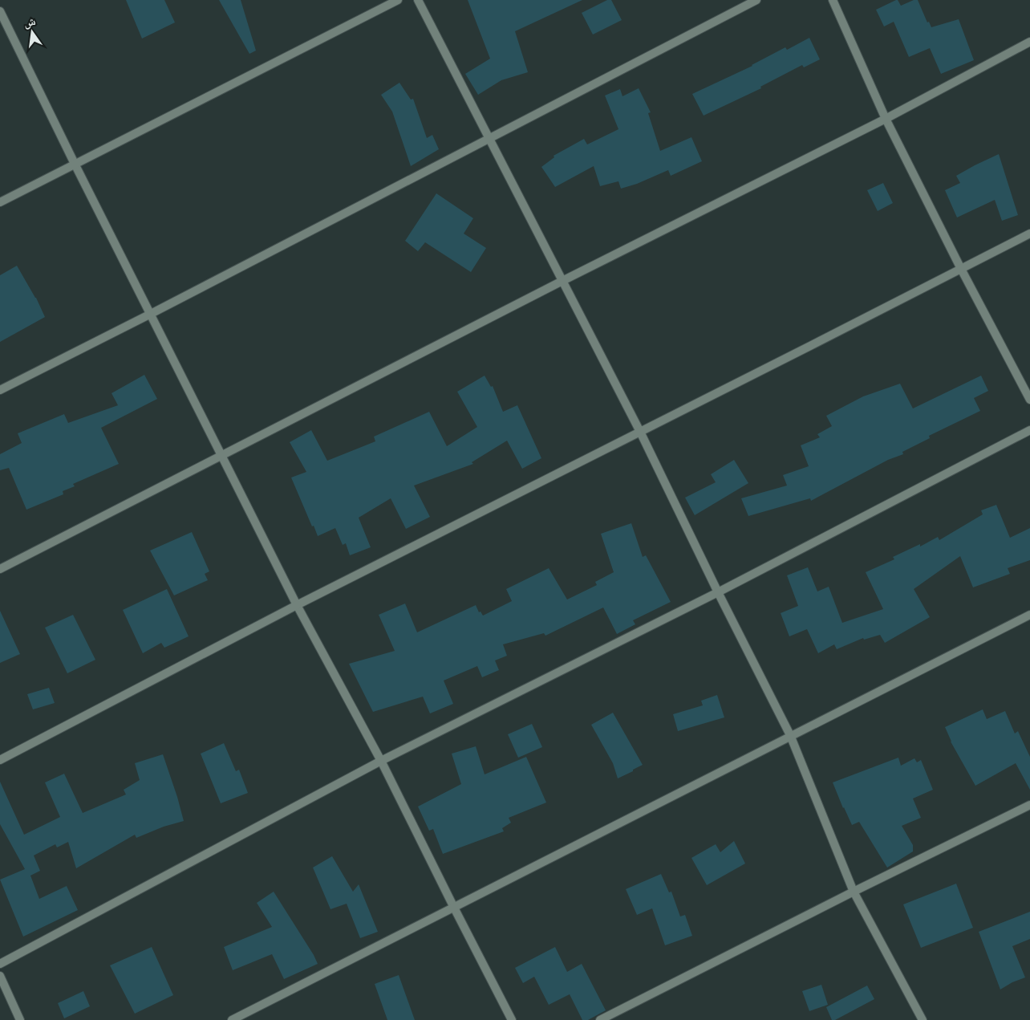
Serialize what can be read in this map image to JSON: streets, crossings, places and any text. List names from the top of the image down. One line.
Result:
{"north":"top"}
